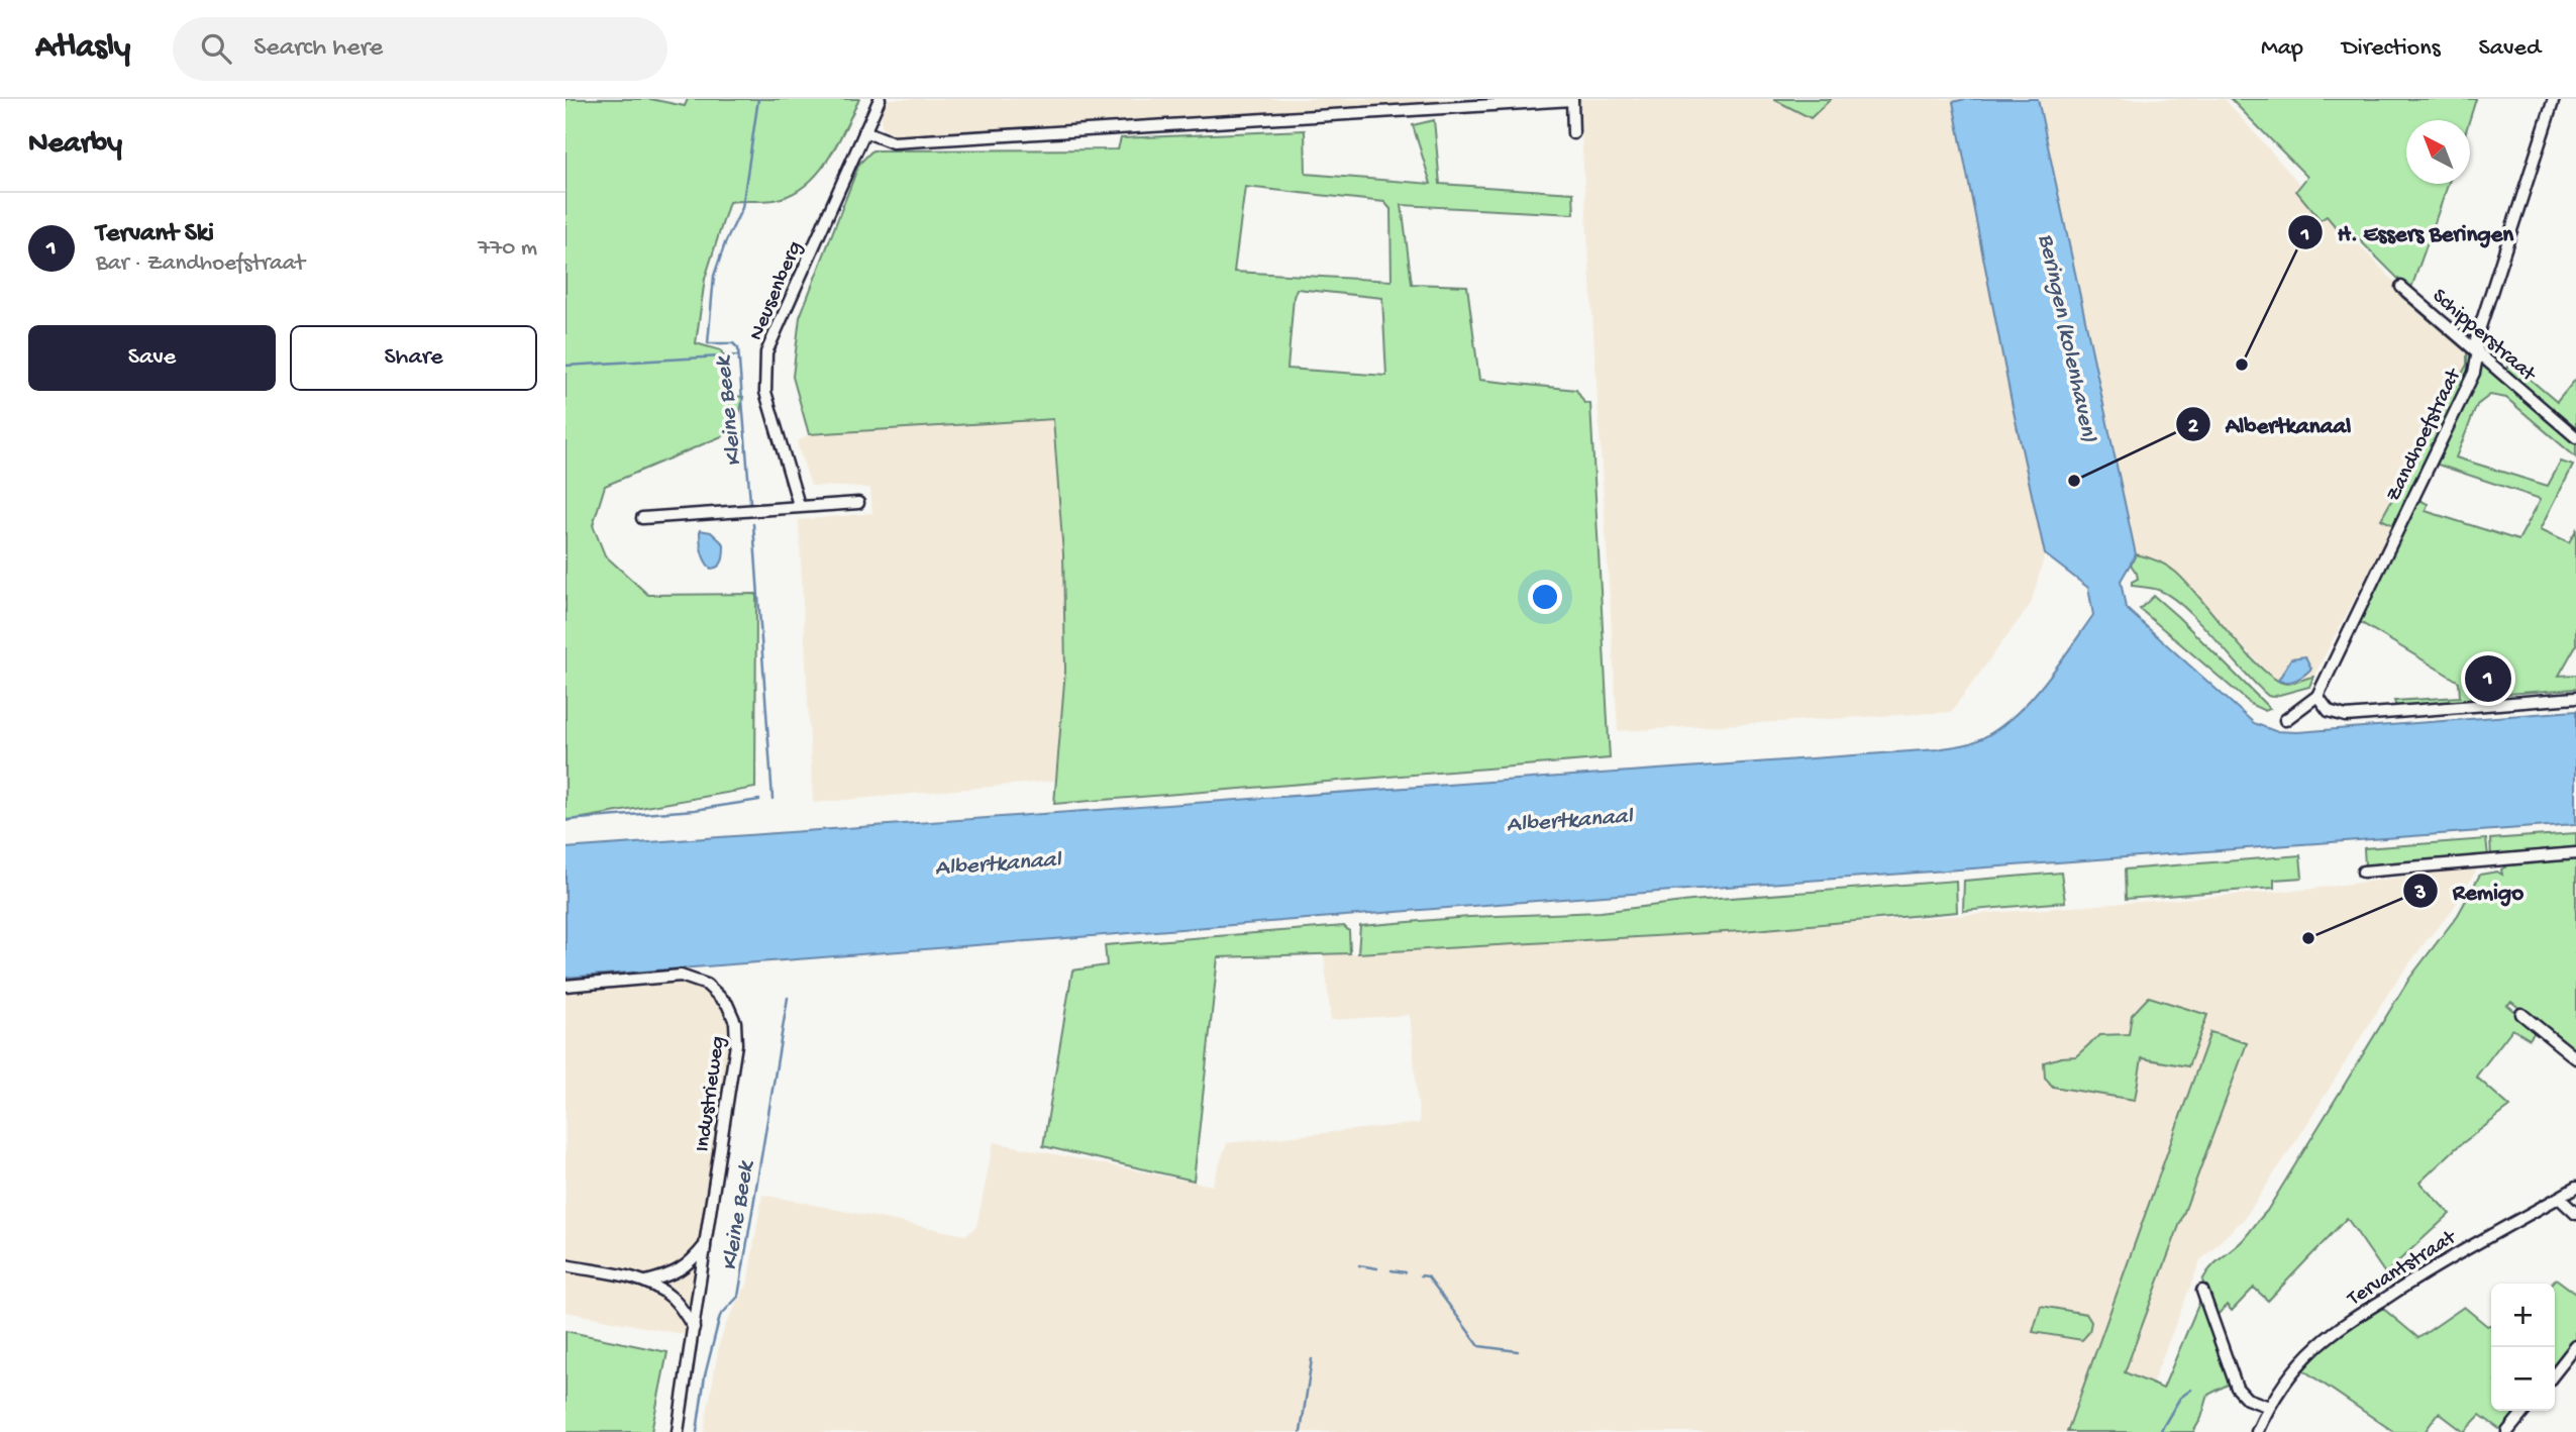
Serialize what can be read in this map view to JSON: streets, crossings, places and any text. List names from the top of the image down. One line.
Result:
{"streets":{"street":["Neusenberg","Schipperstraat","Zandhoefstraat","Industrieweg","Tervantstraat"]},"crossings":[["Schipperstraat","Zandhoefstraat"]],"water":["Beringen (kolenhaven)","Kleine Beek","Albertkanaal"],"places":["H. Essers Beringen","Albertkanaal","Remigo"],"north":"top left","page":{"header":"Atlasly","search":"Search here","nav":["Map","Directions","Saved"],"heading":"Nearby","list":[{"mark":"1","name":"Tervant Ski","note":"Bar · Zandhoefstraat","value":"770 m"}],"buttons":["Save","Share"],"pins":"1","map_buttons":["+","−"]}}
